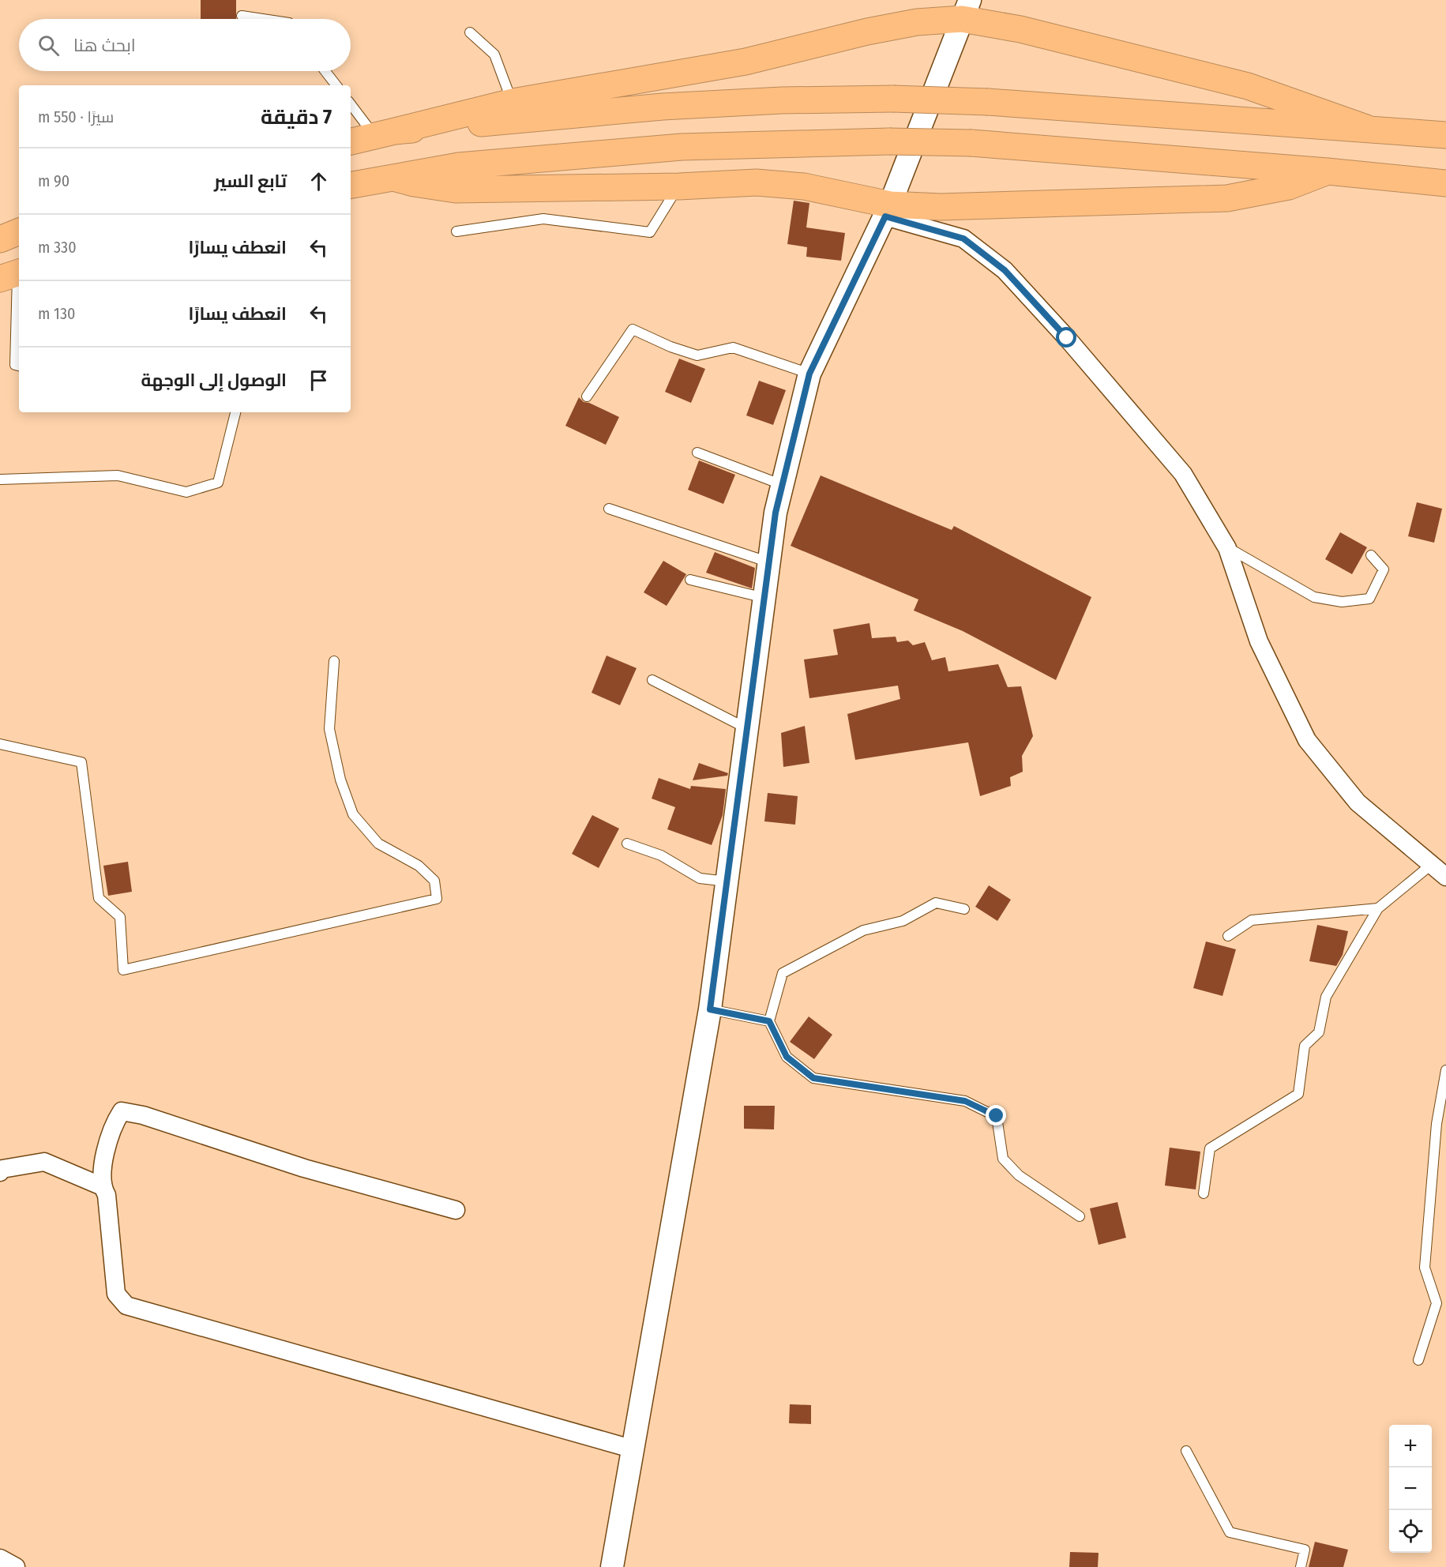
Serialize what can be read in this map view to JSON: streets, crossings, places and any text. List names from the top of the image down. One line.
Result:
{"page":{"search":"ابحث هنا","heading":["7 دقيقة","سيرًا · 550 m"],"list":[["تابع السير","90 m"],["انعطف يسارًا","330 m"],["انعطف يسارًا","130 m"],"الوصول إلى الوجهة"],"map_buttons":["+","−"]}}
